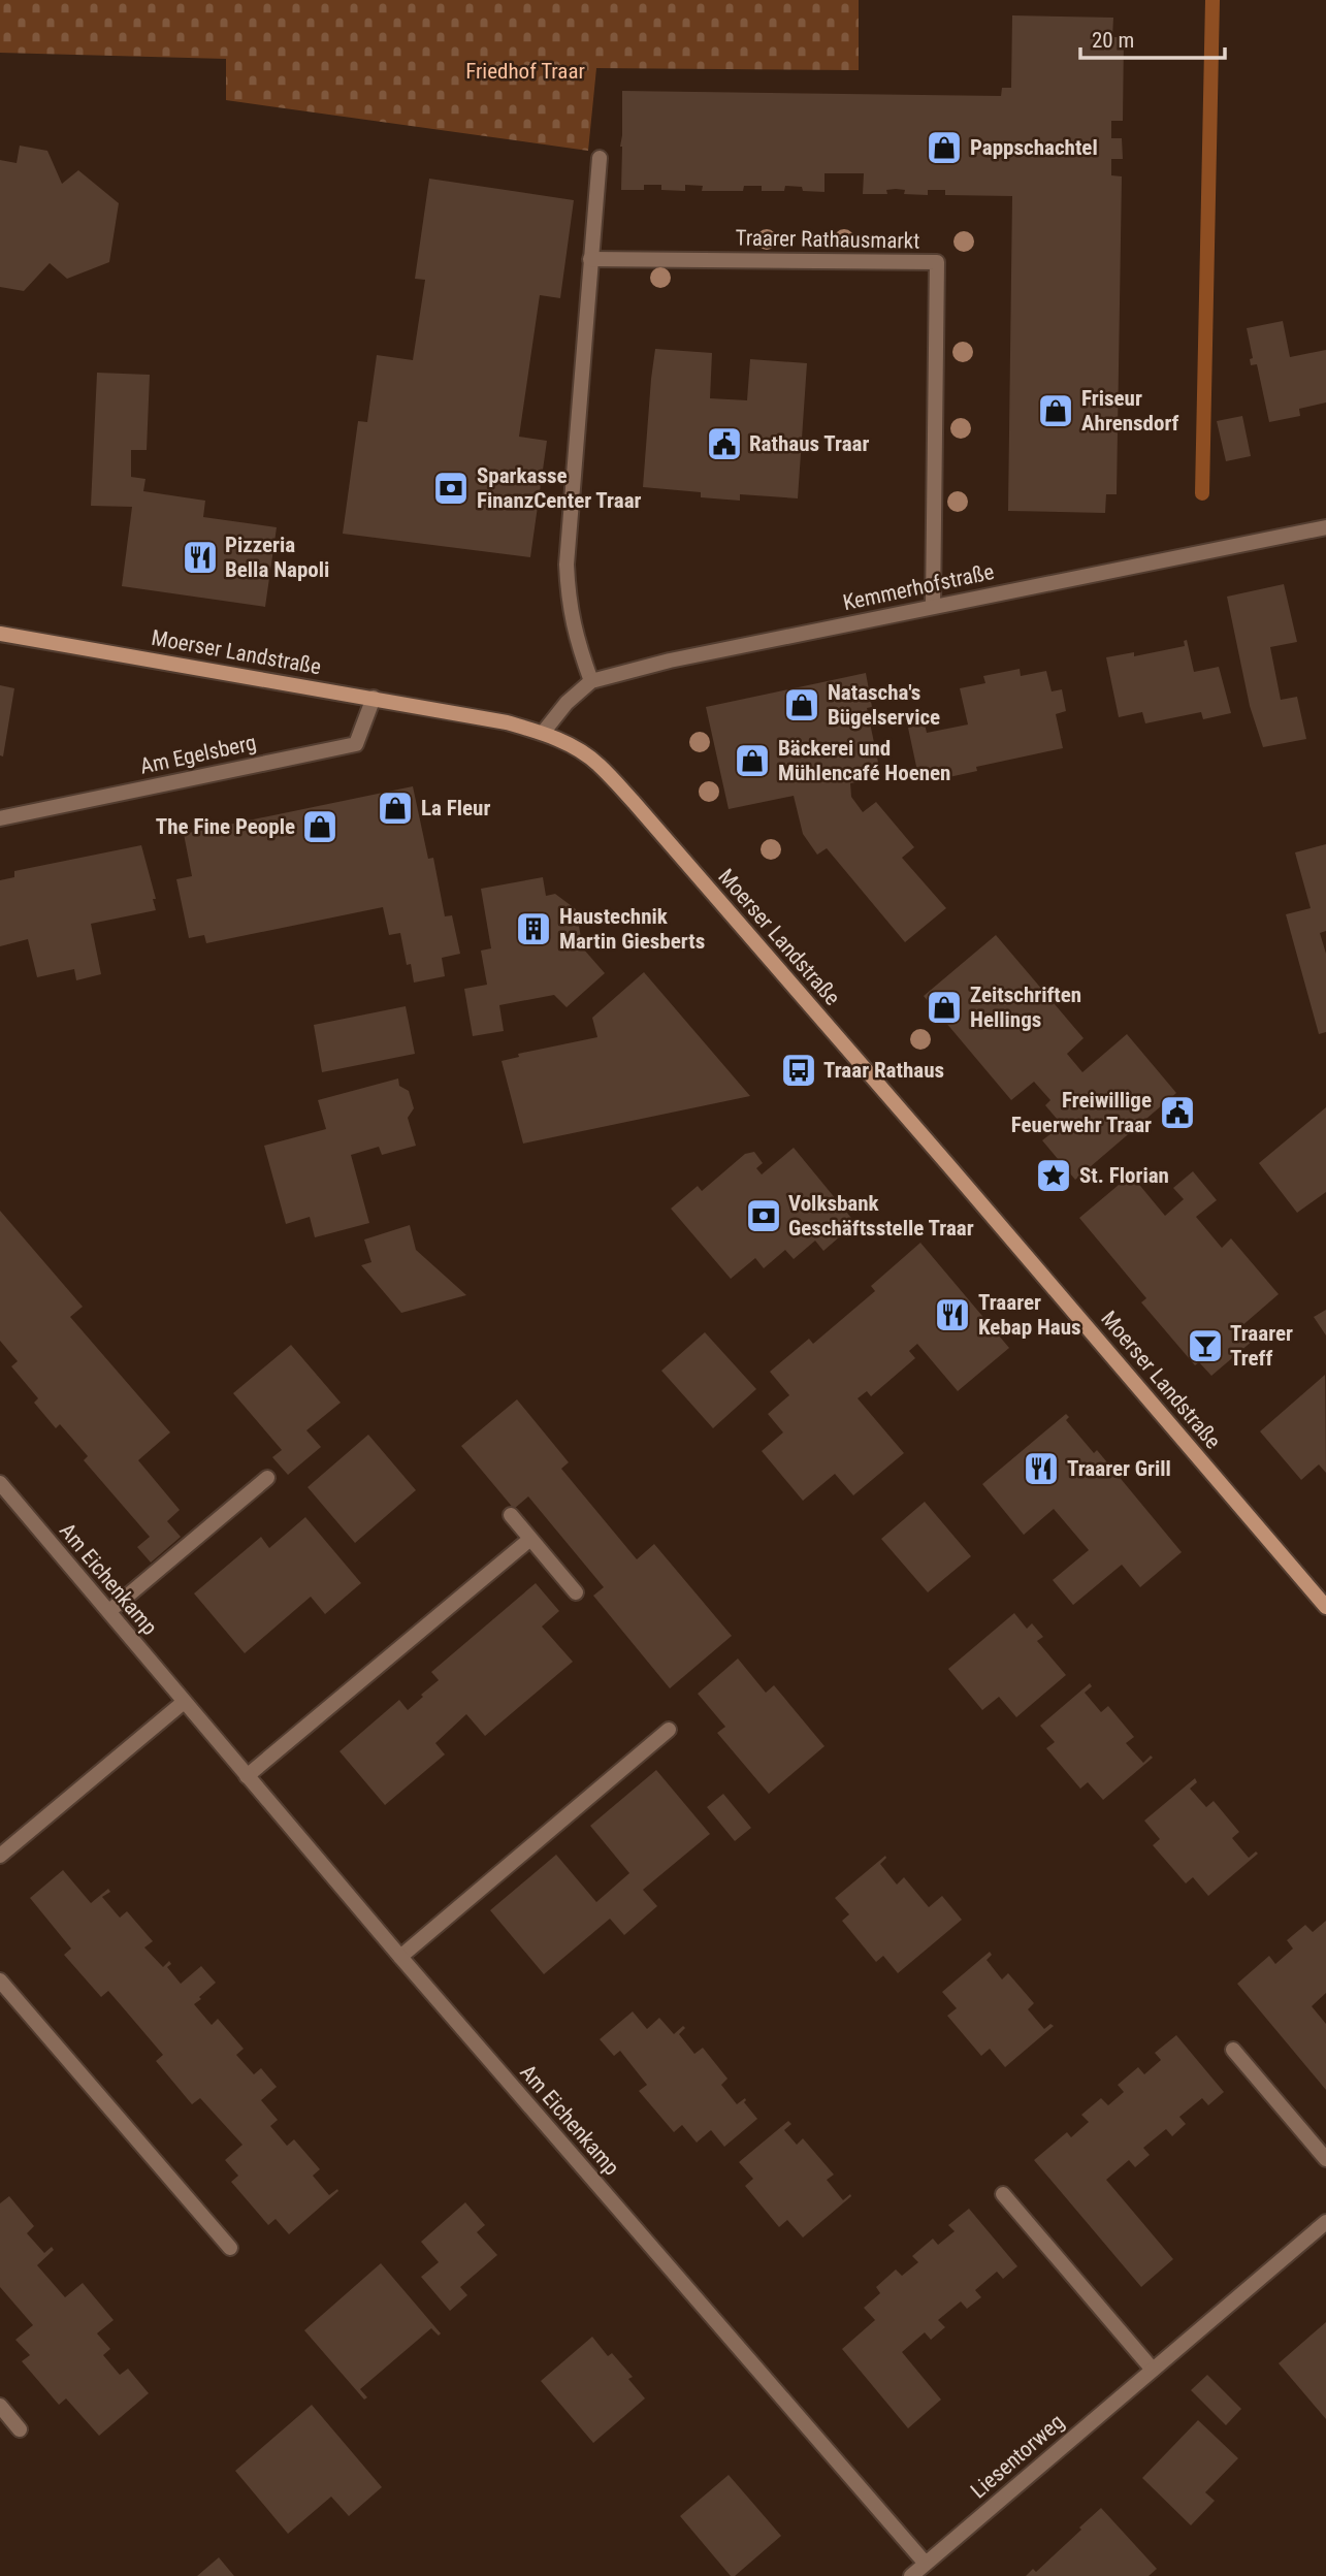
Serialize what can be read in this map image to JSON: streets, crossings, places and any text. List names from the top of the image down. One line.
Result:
{"streets":{"main road":["Moerser Landstraße"],"street":["Traarer Rathausmarkt","Kemmerhofstraße","Am Egelsberg","Am Eichenkamp","Liesentorweg"]},"crossings":[["Traarer Rathausmarkt","Kemmerhofstraße"],["Kemmerhofstraße","Moerser Landstraße"],["Moerser Landstraße","Am Egelsberg"],["Am Eichenkamp","Liesentorweg"]],"parks":["Friedhof Traar"],"places":{"shop":["Pappschachtel","Friseur Ahrensdorf","Natascha's Bügelservice","Bäckerei und Mühlencafé Hoenen","La Fleur","The Fine People","Zeitschriften Hellings"],"public building":["Rathaus Traar","Freiwillige Feuerwehr Traar"],"bank":["Sparkasse FinanzCenter Traar","Volksbank Geschäftsstelle Traar"],"restaurant":["Pizzeria Bella Napoli","Traarer Kebap Haus","Traarer Grill"],"building":["Haustechnik Martin Giesberts"],"bus stop":["Traar Rathaus"],"place":["St. Florian"],"bar":["Traarer Treff"]},"scale_bar":"20 m"}
